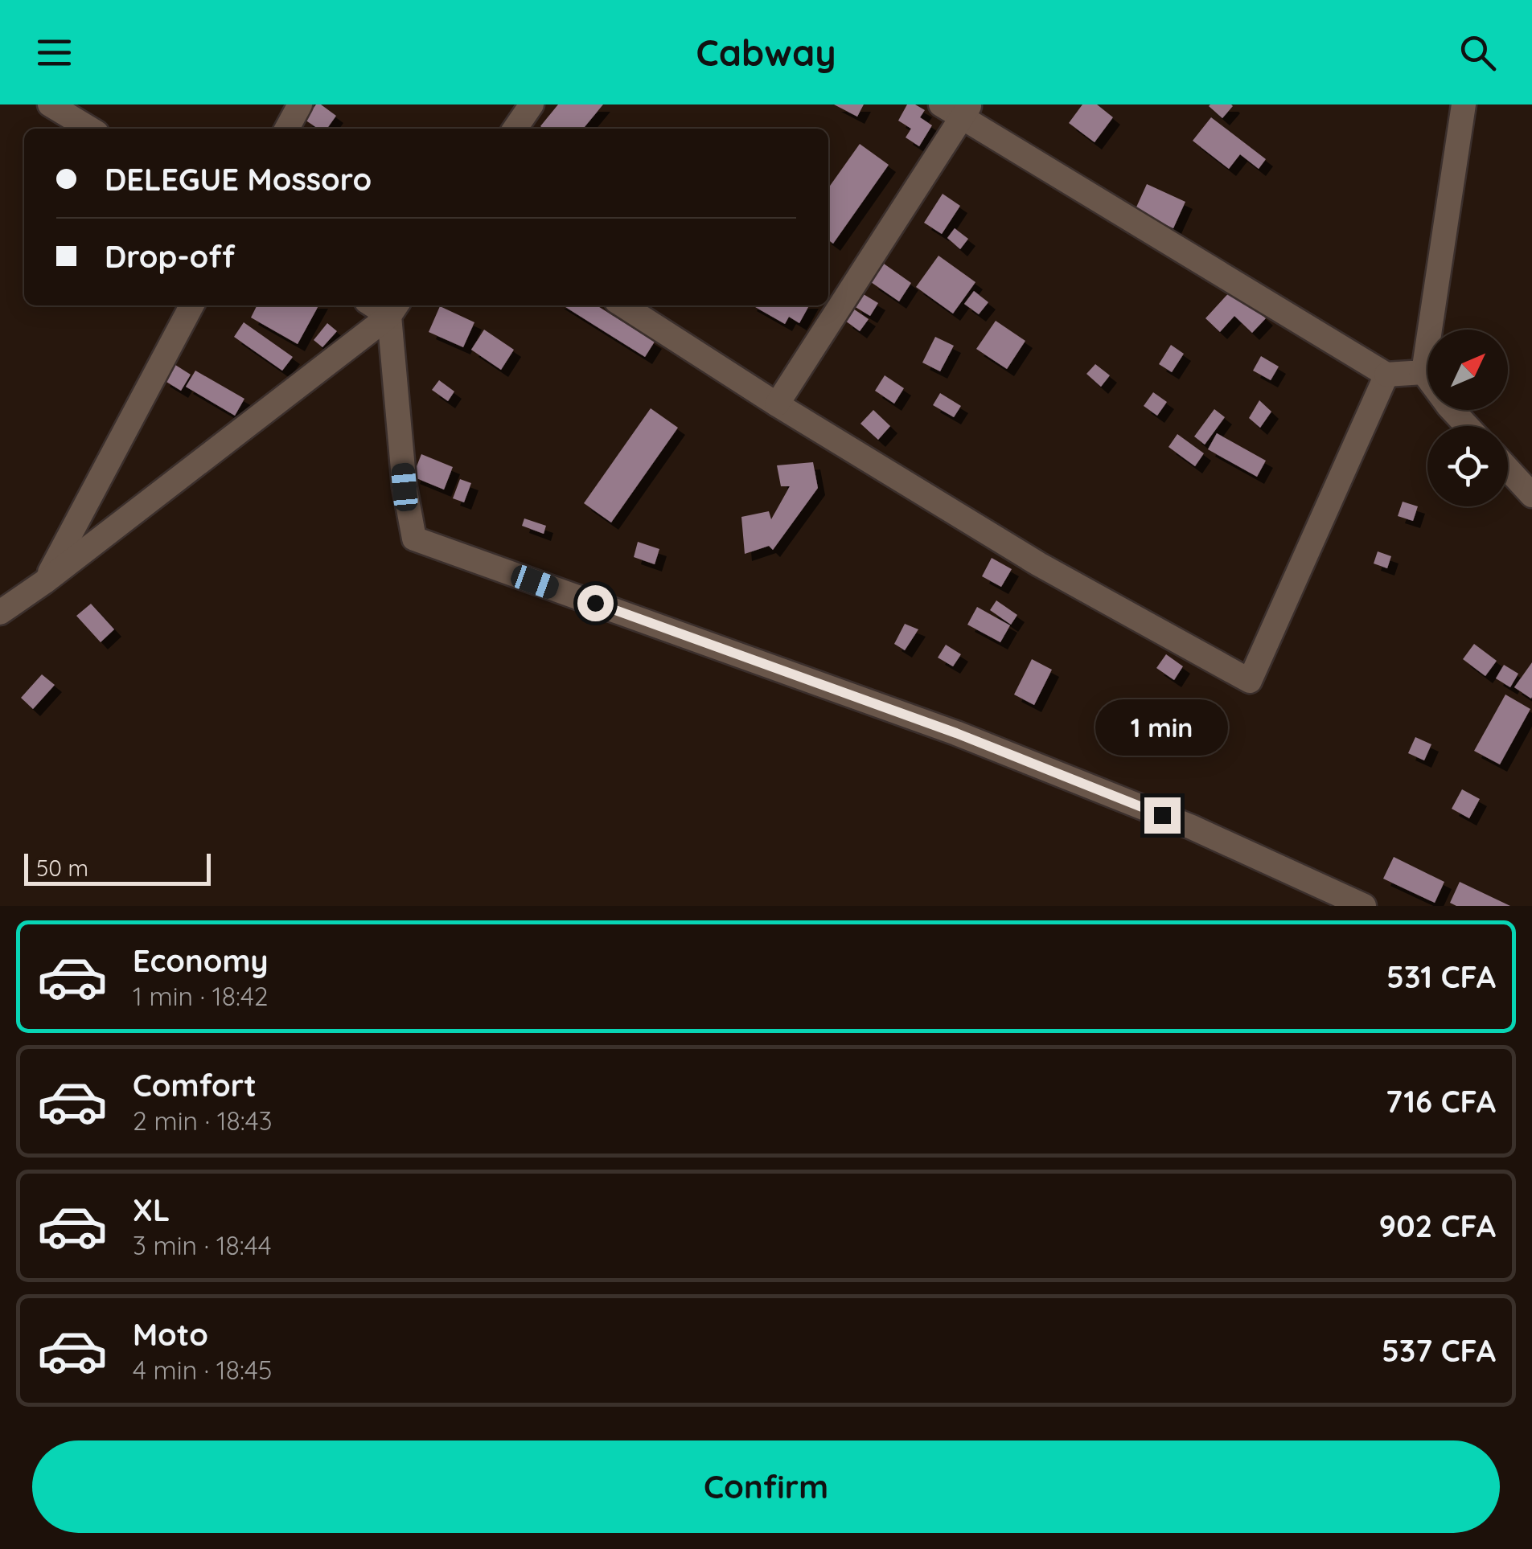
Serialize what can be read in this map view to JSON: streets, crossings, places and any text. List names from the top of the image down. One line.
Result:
{"scale_bar":"50 m","north":"top right","page":{"header":"Cabway","banner":["DELEGUE Mossoro","Drop-off"],"bubble":"1 min","scale":"50 m","list":[{"name":"Economy","note":"1 min · 18:42","value":"531 CFA"},{"name":"Comfort","note":"2 min · 18:43","value":"716 CFA"},{"name":"XL","note":"3 min · 18:44","value":"902 CFA"},{"name":"Moto","note":"4 min · 18:45","value":"537 CFA"}],"buttons":"Confirm"}}
